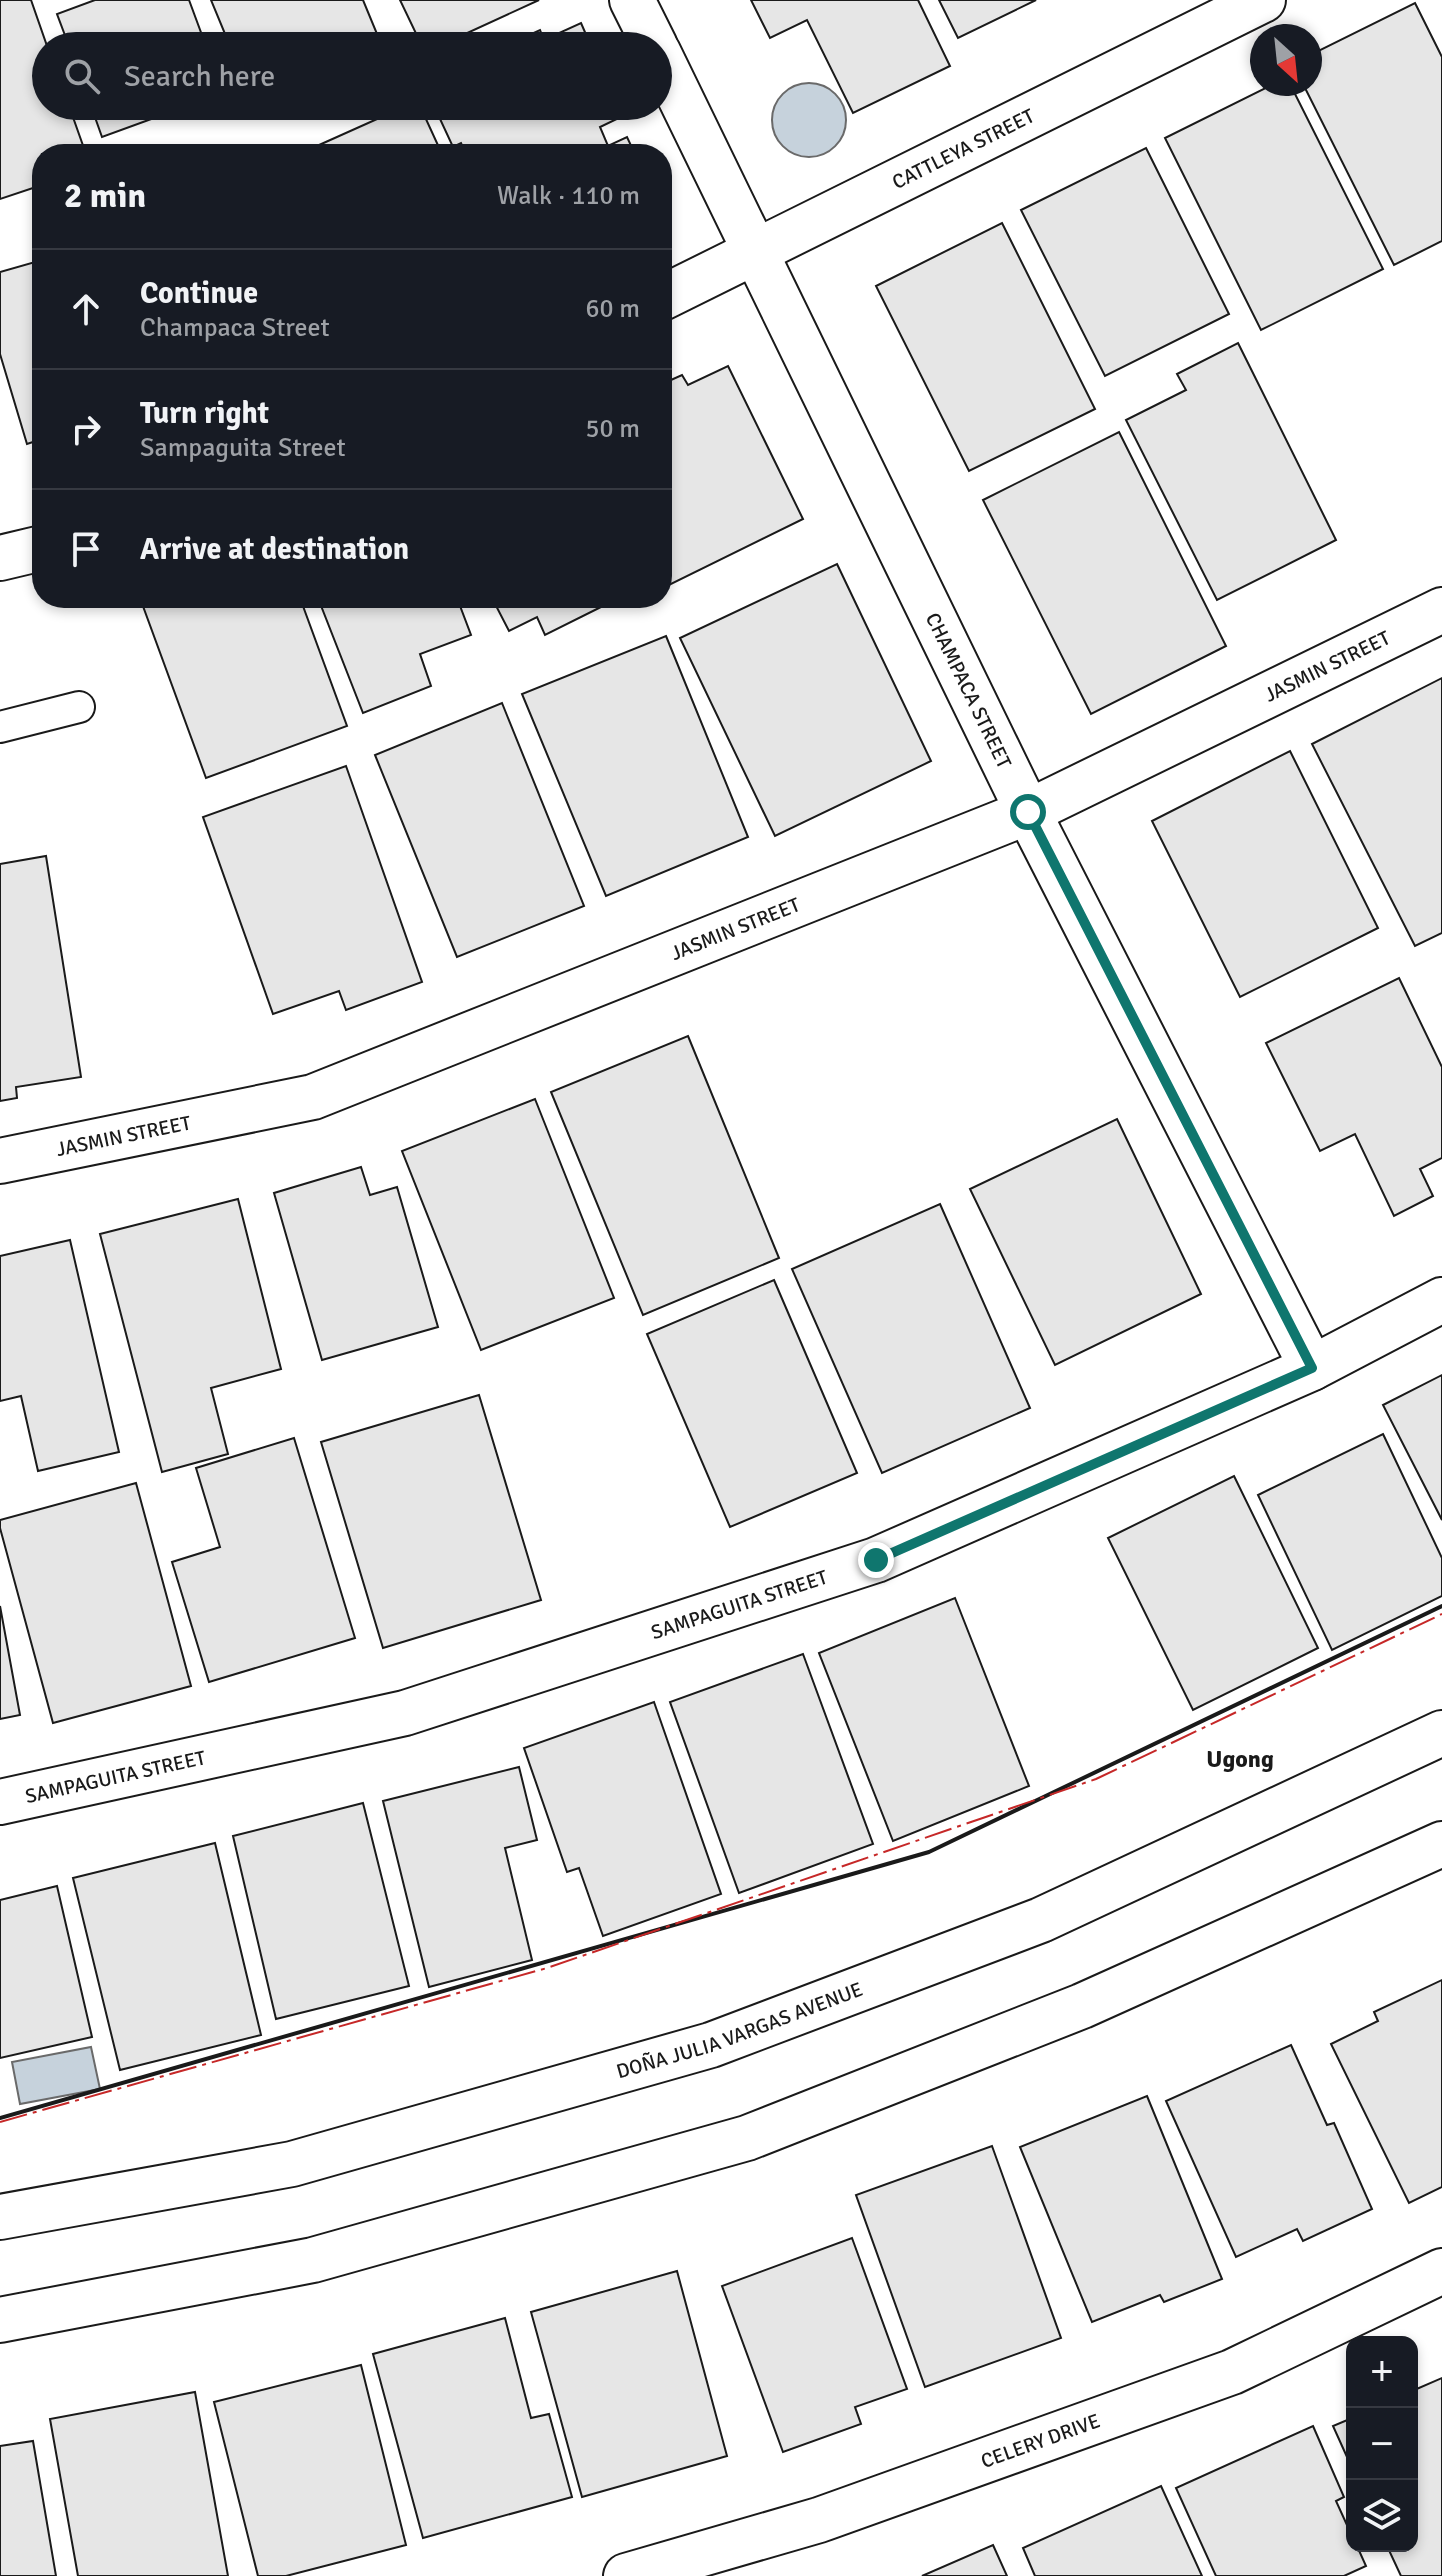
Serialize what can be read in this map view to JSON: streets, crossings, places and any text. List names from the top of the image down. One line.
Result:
{"streets":{"street":["CATTLEYA STREET","JASMIN STREET","CHAMPACA STREET","SAMPAGUITA STREET","DOÑA JULIA VARGAS AVENUE","CELERY DRIVE"]},"crossings":[["CATTLEYA STREET","CHAMPACA STREET"],["JASMIN STREET","CHAMPACA STREET"],["CHAMPACA STREET","SAMPAGUITA STREET"]],"districts":["Ugong"],"north":"bottom right","page":{"search":"Search here","heading":["2 min","Walk · 110 m"],"list":[["Continue","Champaca Street","60 m"],["Turn right","Sampaguita Street","50 m"],"Arrive at destination"],"map_buttons":["+","−"]}}
